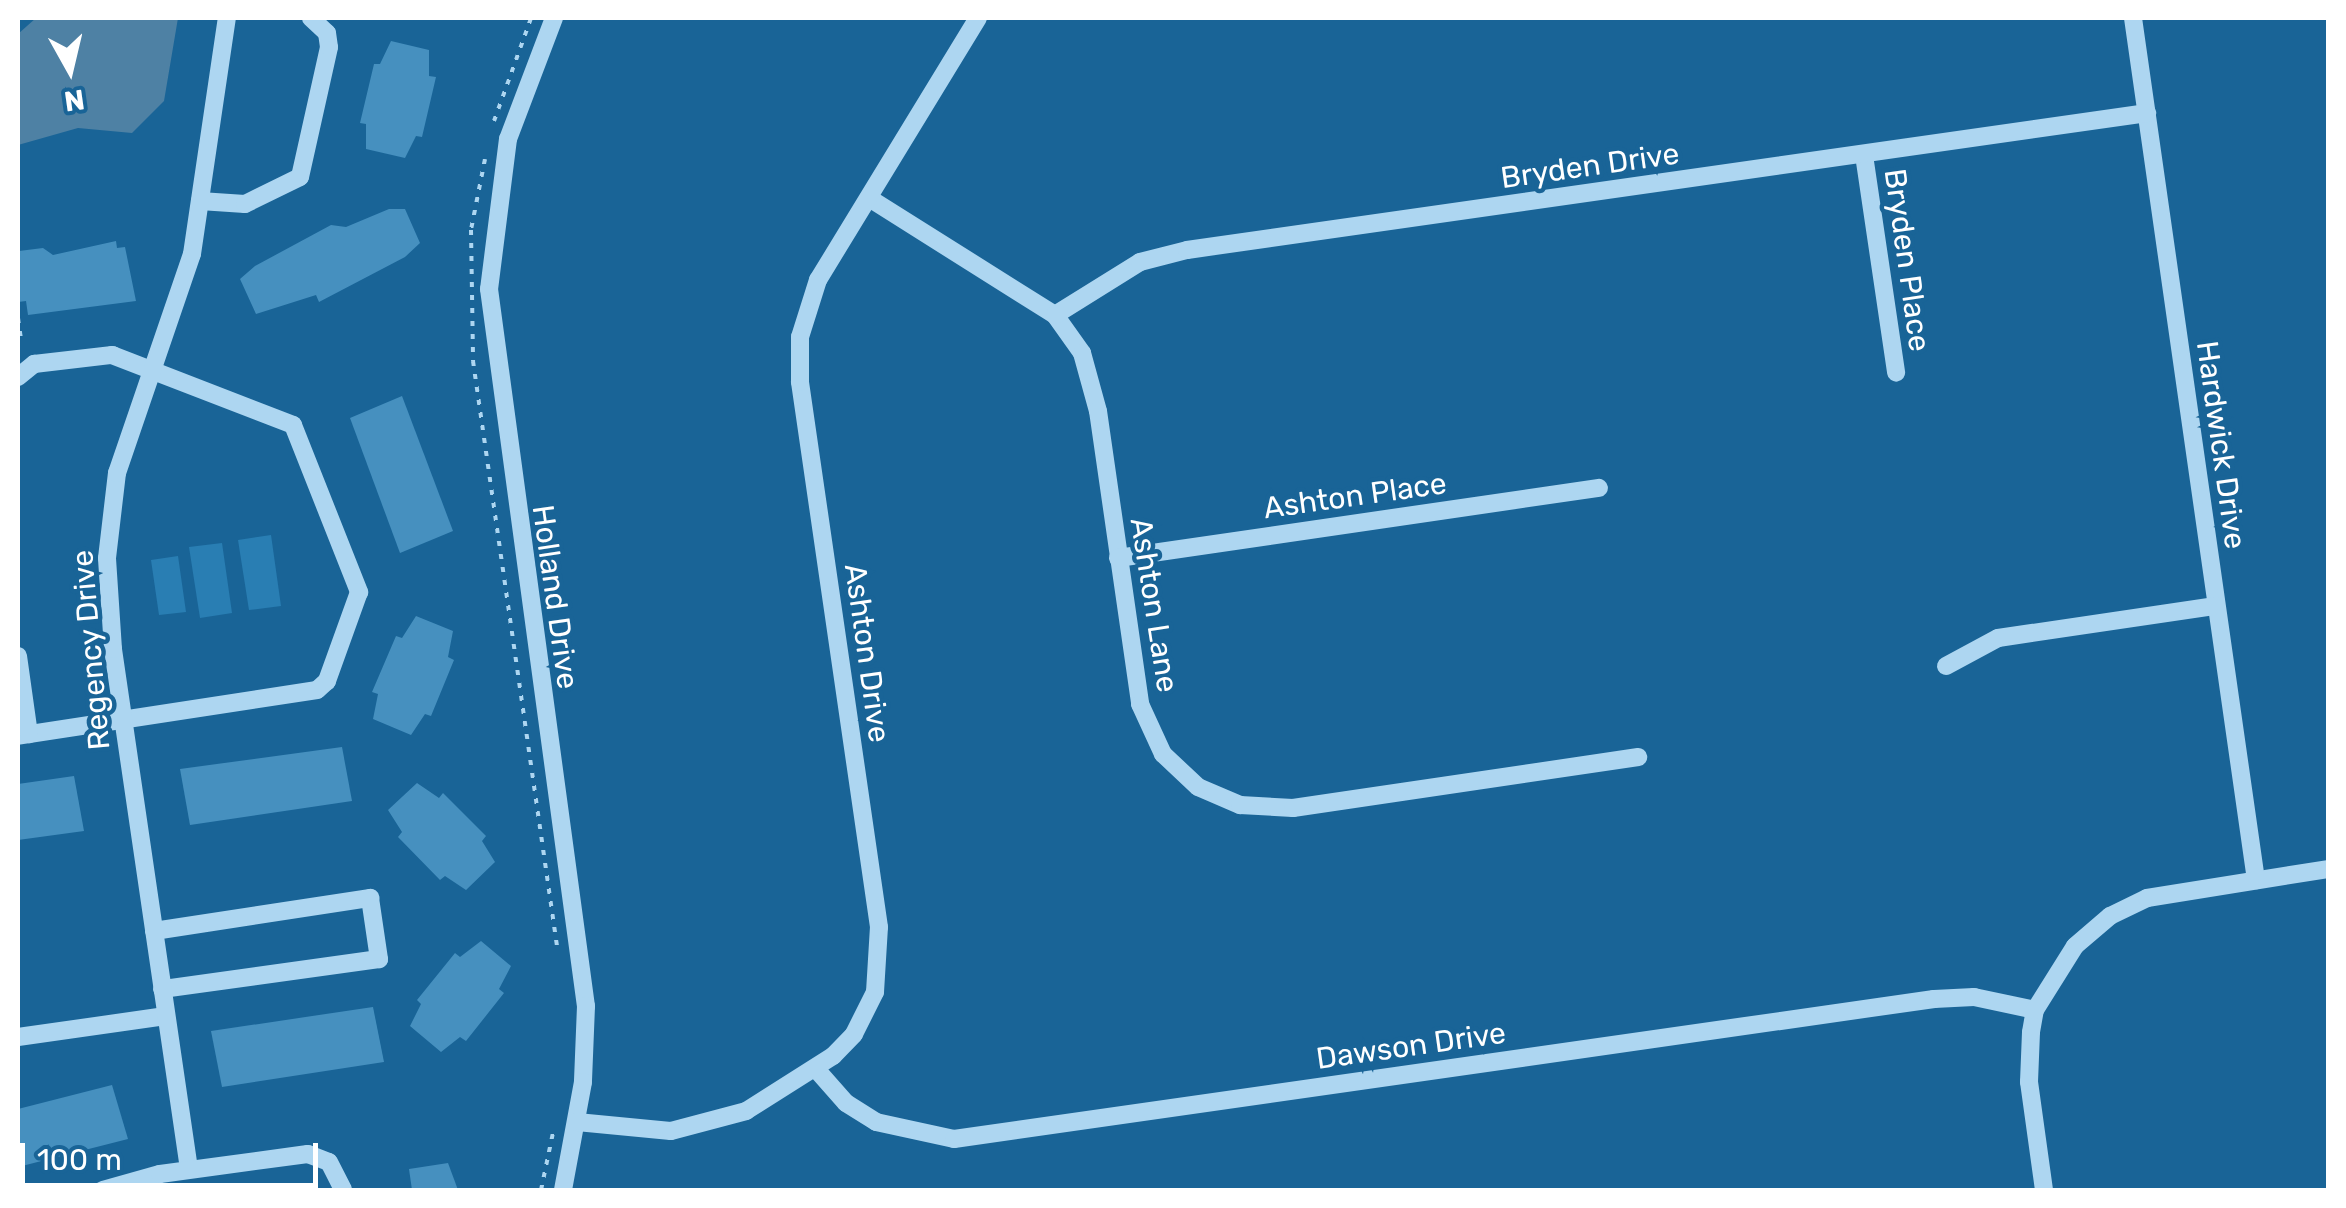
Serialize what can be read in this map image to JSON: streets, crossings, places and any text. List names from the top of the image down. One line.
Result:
{"streets":{"street":["Bryden Drive","Bryden Place","Hardwick Drive","Ashton Place","Holland Drive","Ashton Lane","Regency Drive","Ashton Drive","Dawson Drive"]},"crossings":[["Bryden Drive","Bryden Place"],["Bryden Drive","Hardwick Drive"],["Bryden Drive","Ashton Lane"],["Ashton Place","Ashton Lane"],["Holland Drive","Ashton Drive"],["Ashton Lane","Ashton Drive"],["Ashton Drive","Dawson Drive"]],"scale_bar":"100 m","north":"bottom"}
